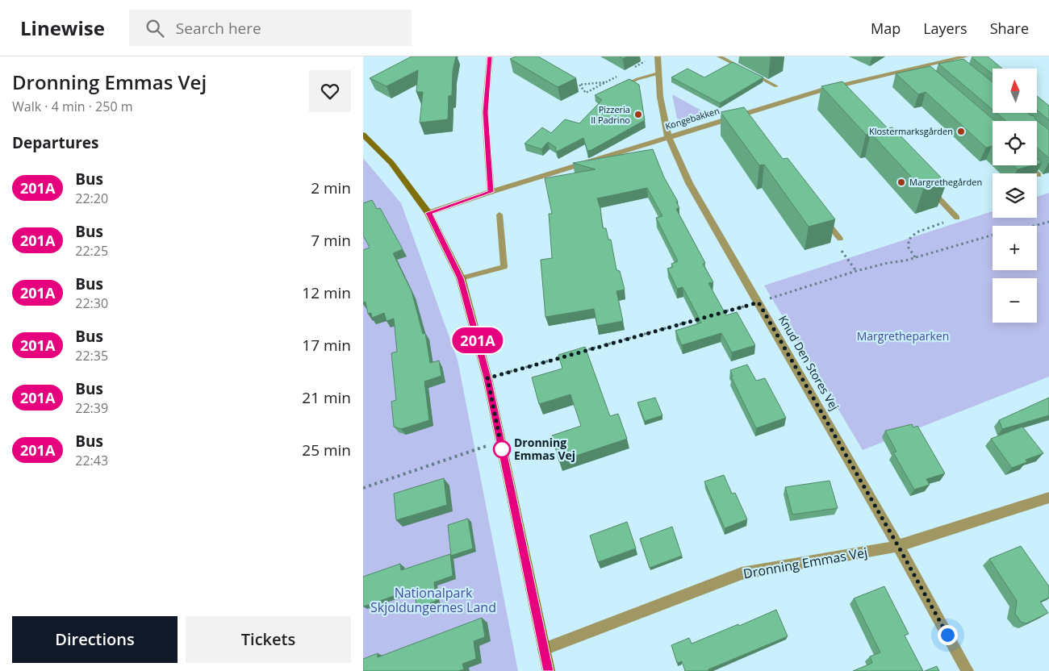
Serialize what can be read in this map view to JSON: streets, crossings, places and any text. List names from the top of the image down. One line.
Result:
{"streets":{"street":["Kongebakken","Knud Den Stores Vej","Dronning Emmas Vej"]},"crossings":[["Kongebakken","Knud Den Stores Vej"],["Knud Den Stores Vej","Dronning Emmas Vej"]],"parks":["Margretheparken","Nationalpark Skjoldungernes Land"],"places":["Pizzeria Il Padrino","Klostermarksgården","Margrethegården","Dronning Emmas Vej"],"lines":["bus line 201A"],"north":"top","page":{"header":"Linewise","search":"Search here","nav":["Map","Layers","Share"],"heading":[["Dronning Emmas Vej","Walk · 4 min · 250 m"],"Departures"],"on_map":"201A","map_buttons":["+","−"],"list":[{"mark":"201A","name":"Bus","note":"22:20","value":"2 min"},{"mark":"201A","name":"Bus","note":"22:25","value":"7 min"},{"mark":"201A","name":"Bus","note":"22:30","value":"12 min"},{"mark":"201A","name":"Bus","note":"22:35","value":"17 min"},{"mark":"201A","name":"Bus","note":"22:39","value":"21 min"},{"mark":"201A","name":"Bus","note":"22:43","value":"25 min"}],"buttons":["Directions","Tickets"]}}
